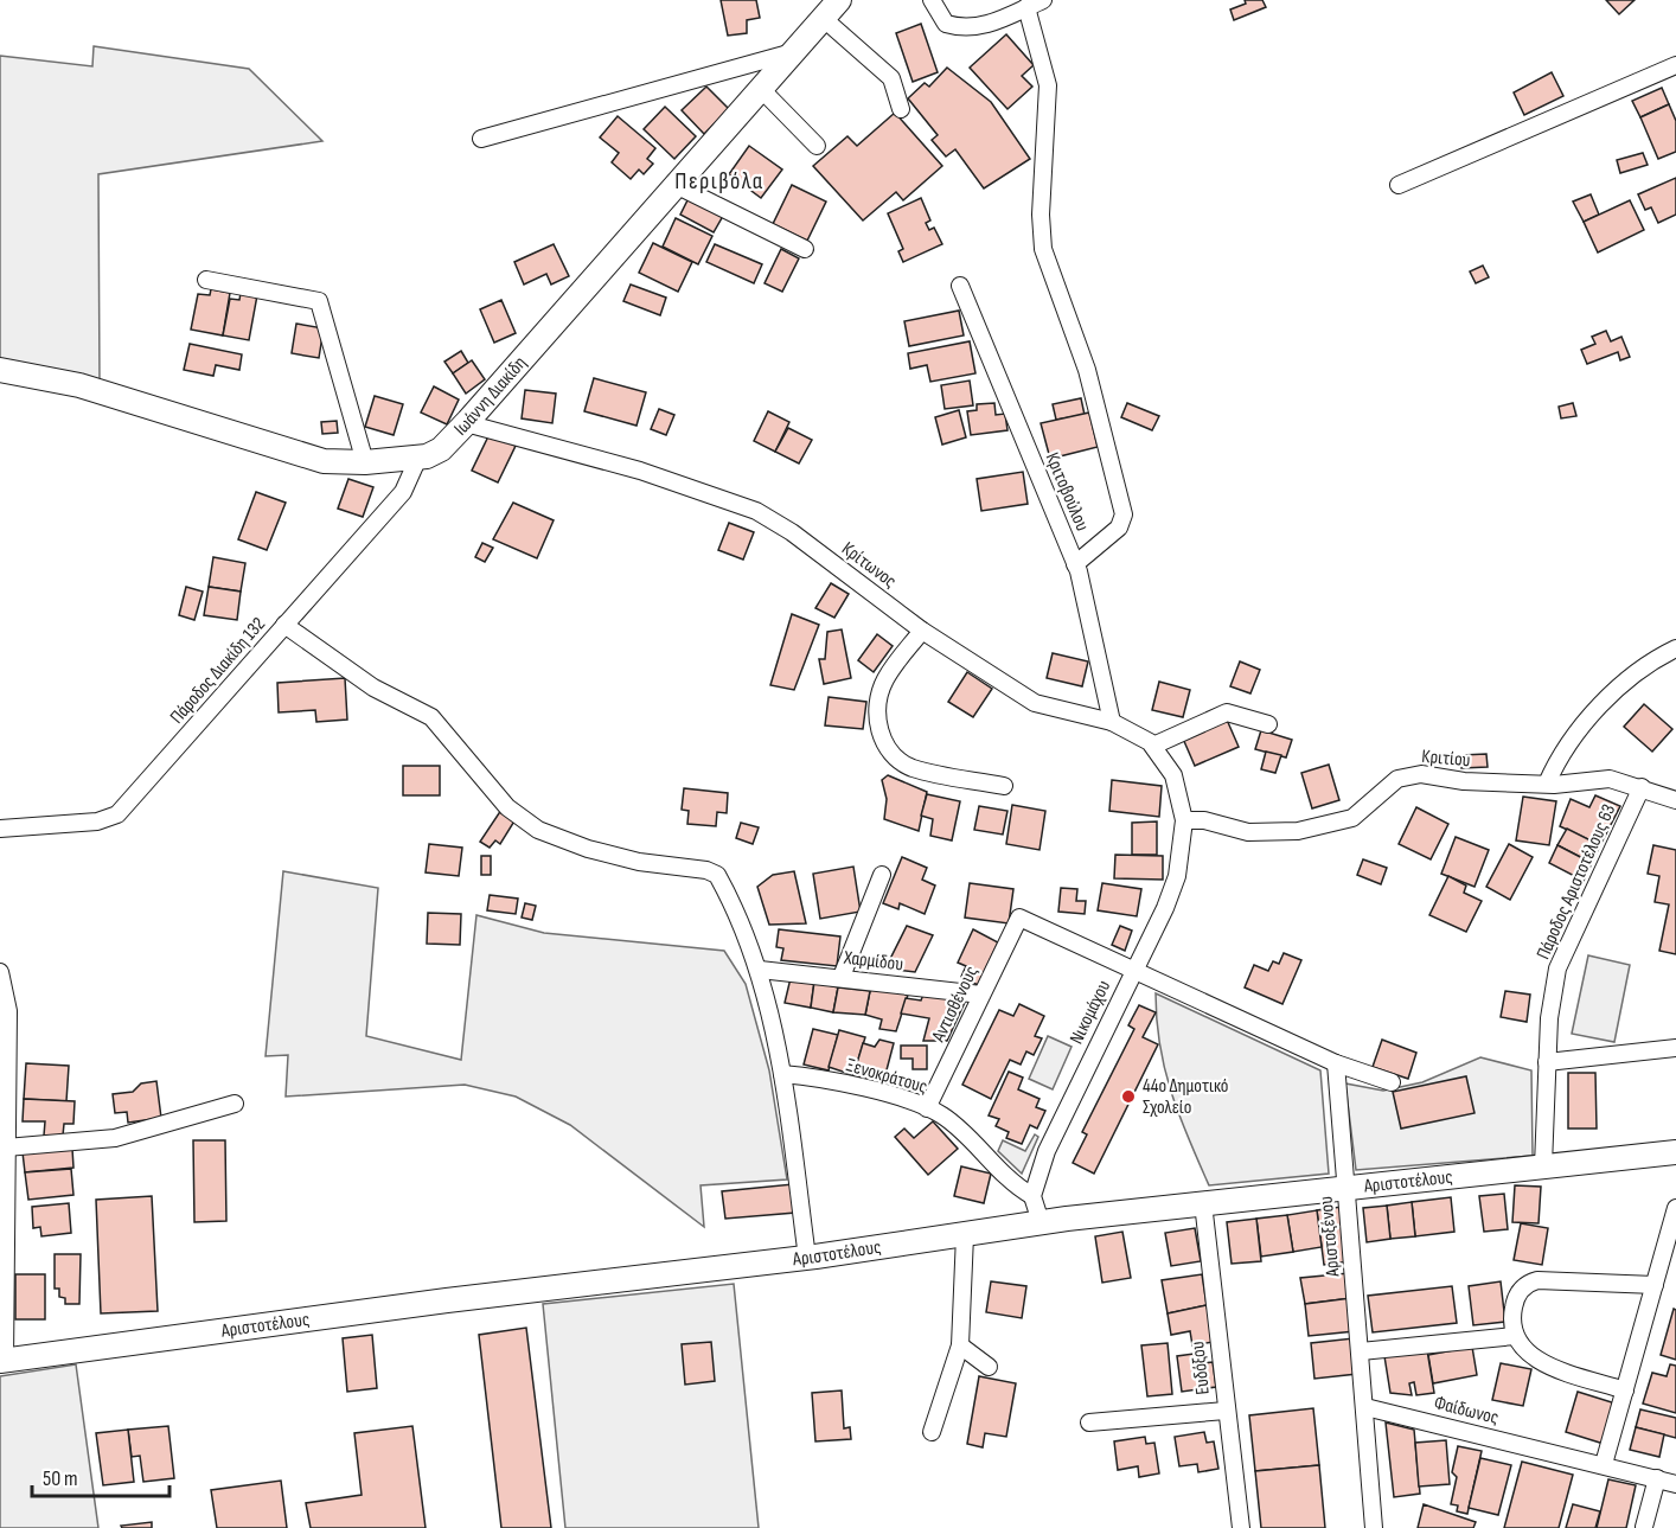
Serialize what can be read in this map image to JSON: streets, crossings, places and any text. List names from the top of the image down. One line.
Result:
{"streets":{"main road":["Ιωάννη Διακίδη","Αριστοτέλους"],"street":["Κριτοβούλου","Κρίτωνος","Πάροδος Διακίδη 132","Κριτίου","Πάροδος Αριστοτέλους 63","Χαρμίδου","Αντισθένους","Νικομάχου","Ξενοκράτους","Αριστοξένου","Ευδόξου","Φαίδωνος"]},"crossings":[["Ιωάννη Διακίδη","Κρίτωνος"],["Ιωάννη Διακίδη","Πάροδος Διακίδη 132"],["Κριτοβούλου","Κρίτωνος"],["Κρίτωνος","Κριτίου"],["Κρίτωνος","Νικομάχου"],["Κριτίου","Πάροδος Αριστοτέλους 63"],["Κριτίου","Νικομάχου"],["Πάροδος Αριστοτέλους 63","Αριστοτέλους"],["Χαρμίδου","Αντισθένους"],["Αντισθένους","Νικομάχου"],["Αντισθένους","Ξενοκράτους"],["Νικομάχου","Ξενοκράτους"],["Αριστοτέλους","Αριστοξένου"],["Αριστοτέλους","Ευδόξου"],["Αριστοξένου","Φαίδωνος"]],"districts":["Περιβόλα"],"places":["44ο Δημοτικό Σχολείο"],"scale_bar":"50 m"}
